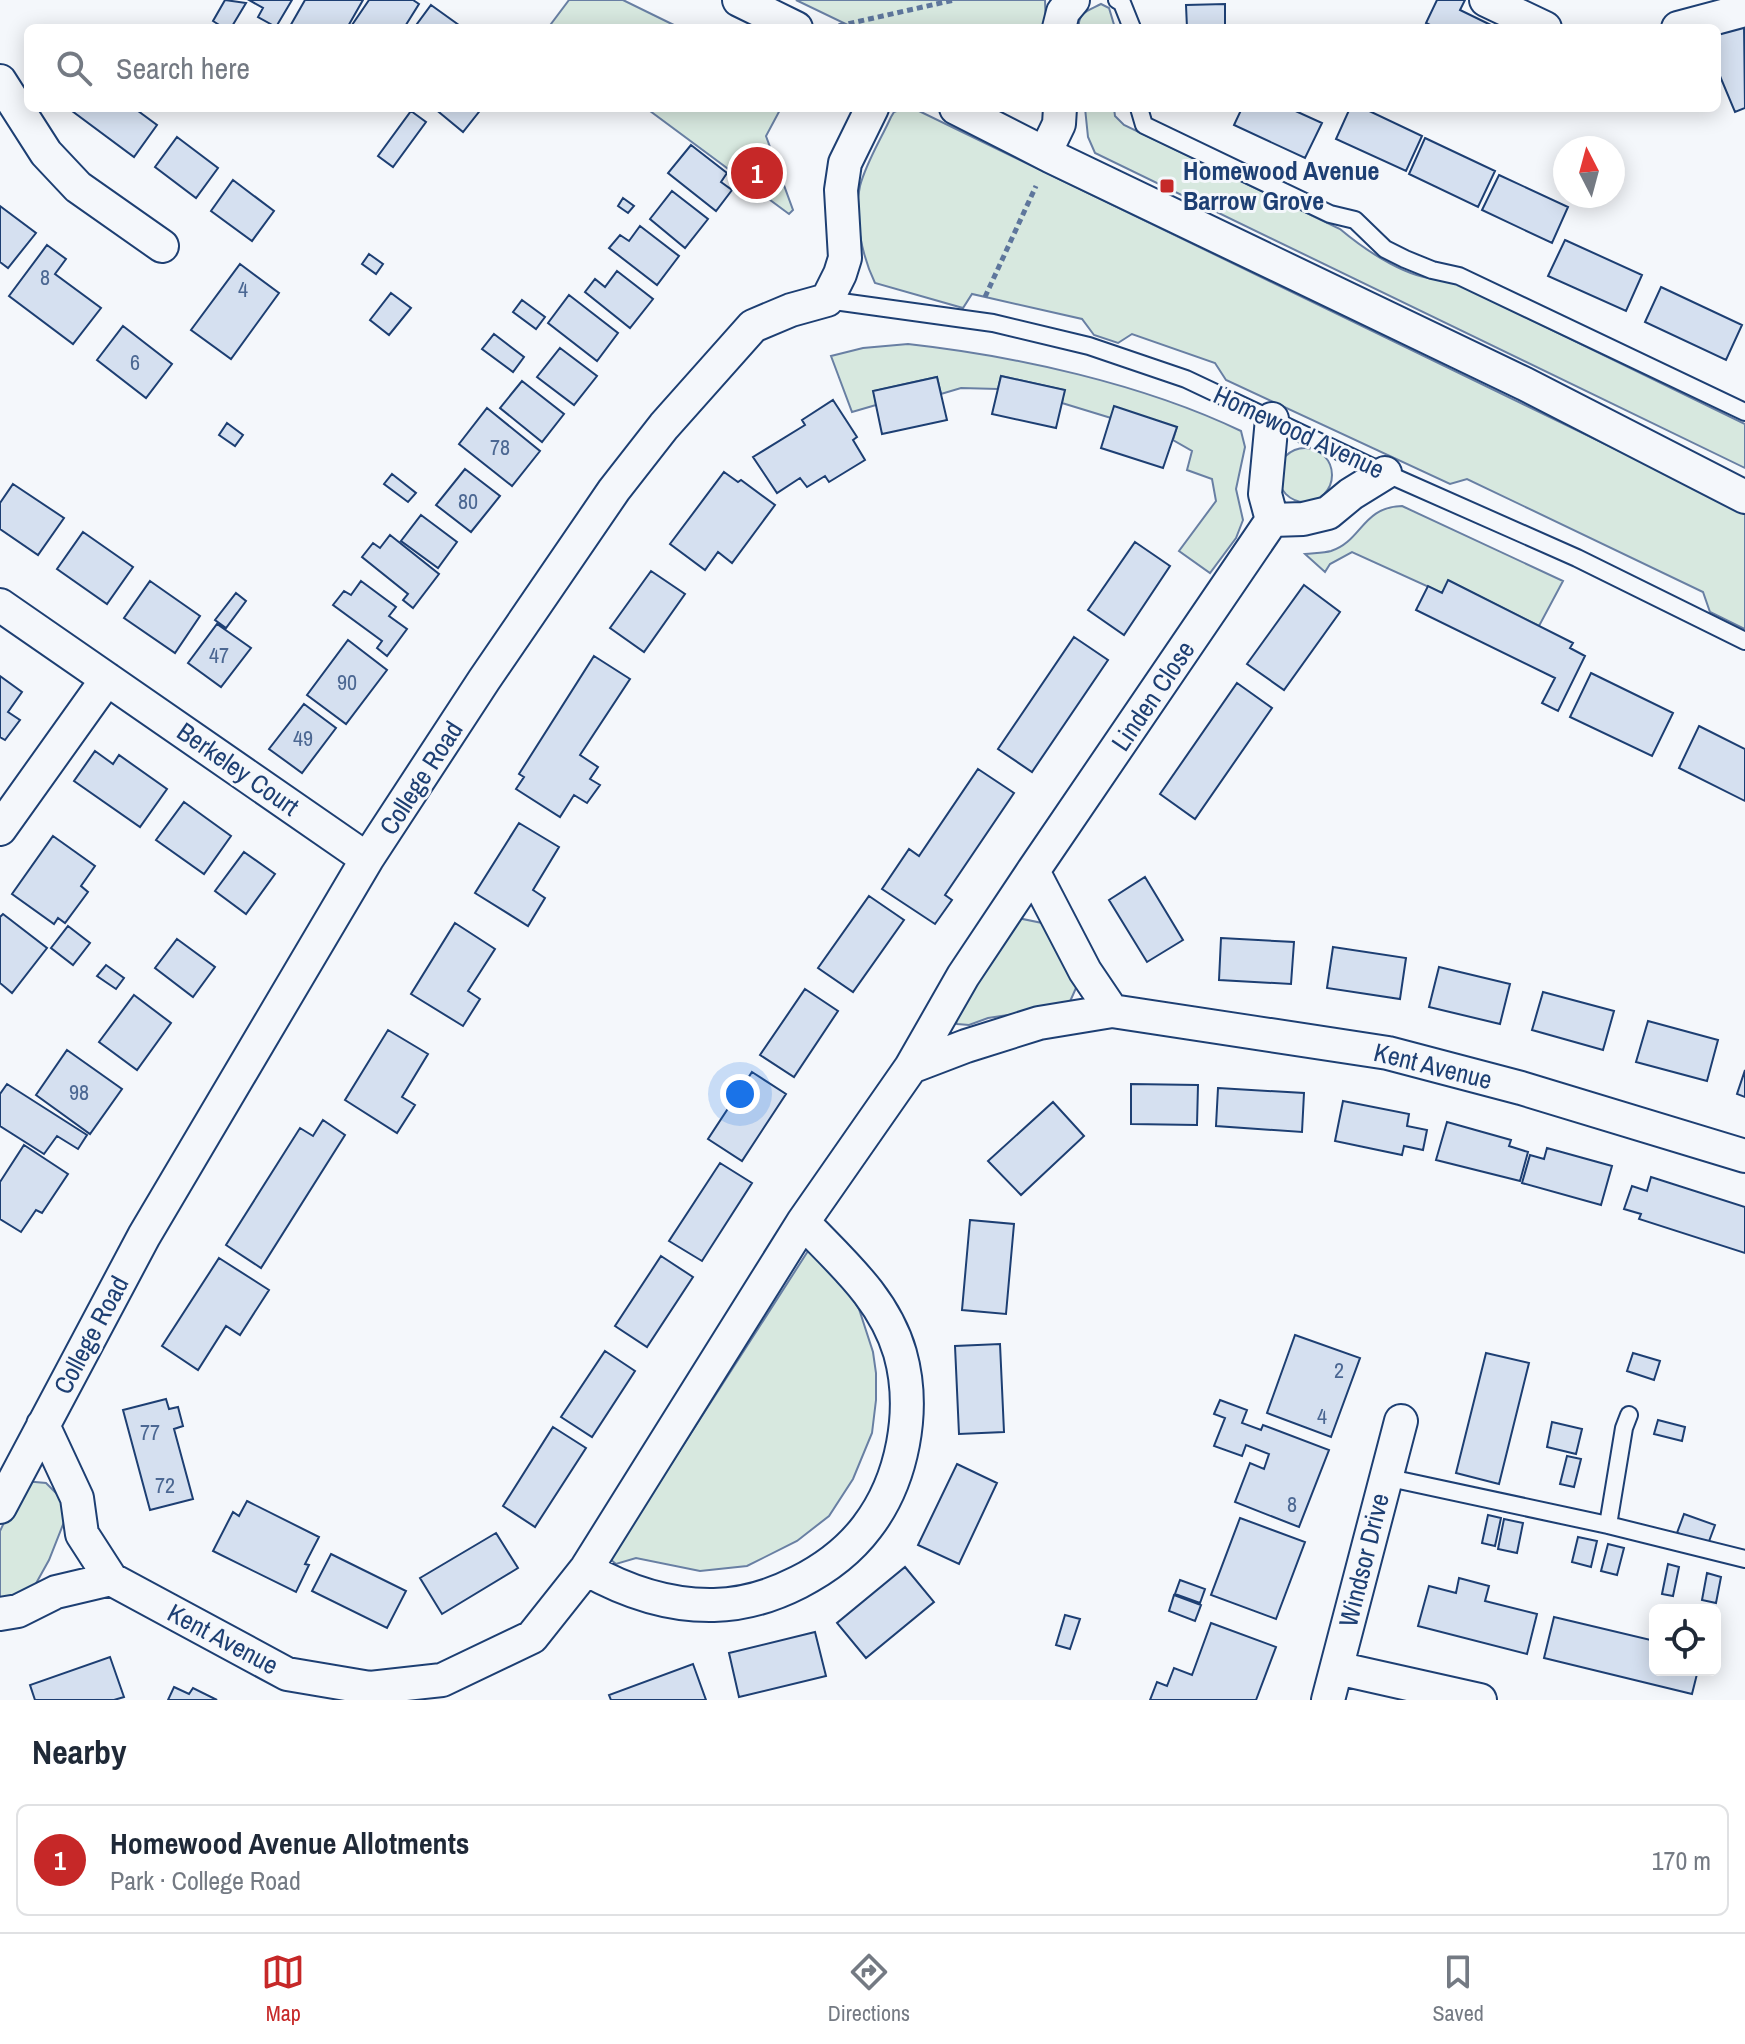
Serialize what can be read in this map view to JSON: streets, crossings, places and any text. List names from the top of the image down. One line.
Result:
{"streets":{"street":["Linden Close","Berkeley Court","College Road","Kent Avenue","Windsor Drive"],"lane":["Homewood Avenue"]},"crossings":[["Homewood Avenue","College Road"],["Linden Close","Kent Avenue"],["Berkeley Court","College Road"],["College Road","Kent Avenue"]],"places":{"transit":["Homewood Avenue Barrow Grove"]},"house_numbers":["8","4","6","78","80","47","90","49","98","2","4","77","72","8"],"north":"top","page":{"search":"Search here","pins":"1","heading":"Nearby","list":[{"mark":"1","name":"Homewood Avenue Allotments","note":"Park · College Road","value":"170 m"}],"nav":["Map","Directions","Saved"]}}
